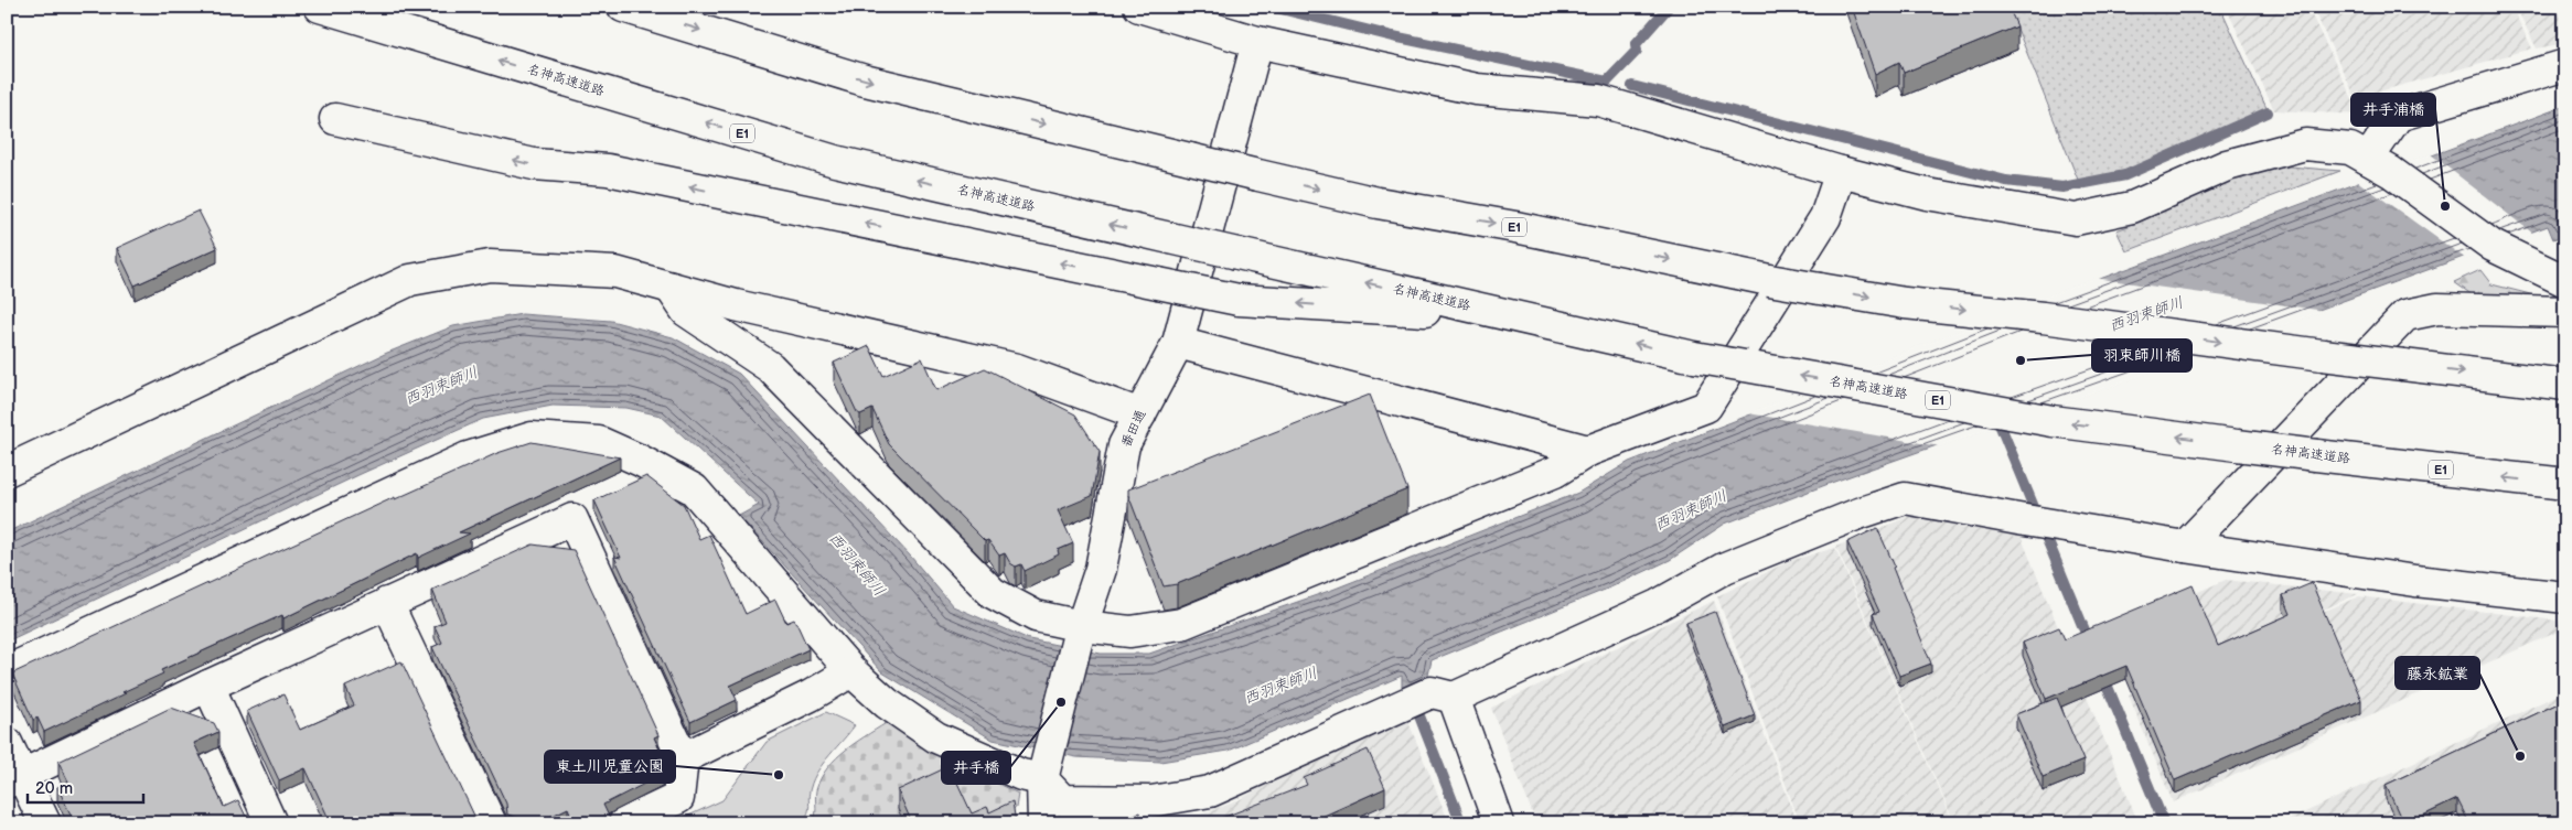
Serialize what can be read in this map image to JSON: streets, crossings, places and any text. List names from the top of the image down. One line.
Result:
{"streets":{"main road":["名神高速道路","E1","番田通"]},"water":["西羽束師川"],"places":["井手浦橋","羽束師川橋","井手橋","藤永鉱業","東土川児童公園"],"scale_bar":"20 m"}
